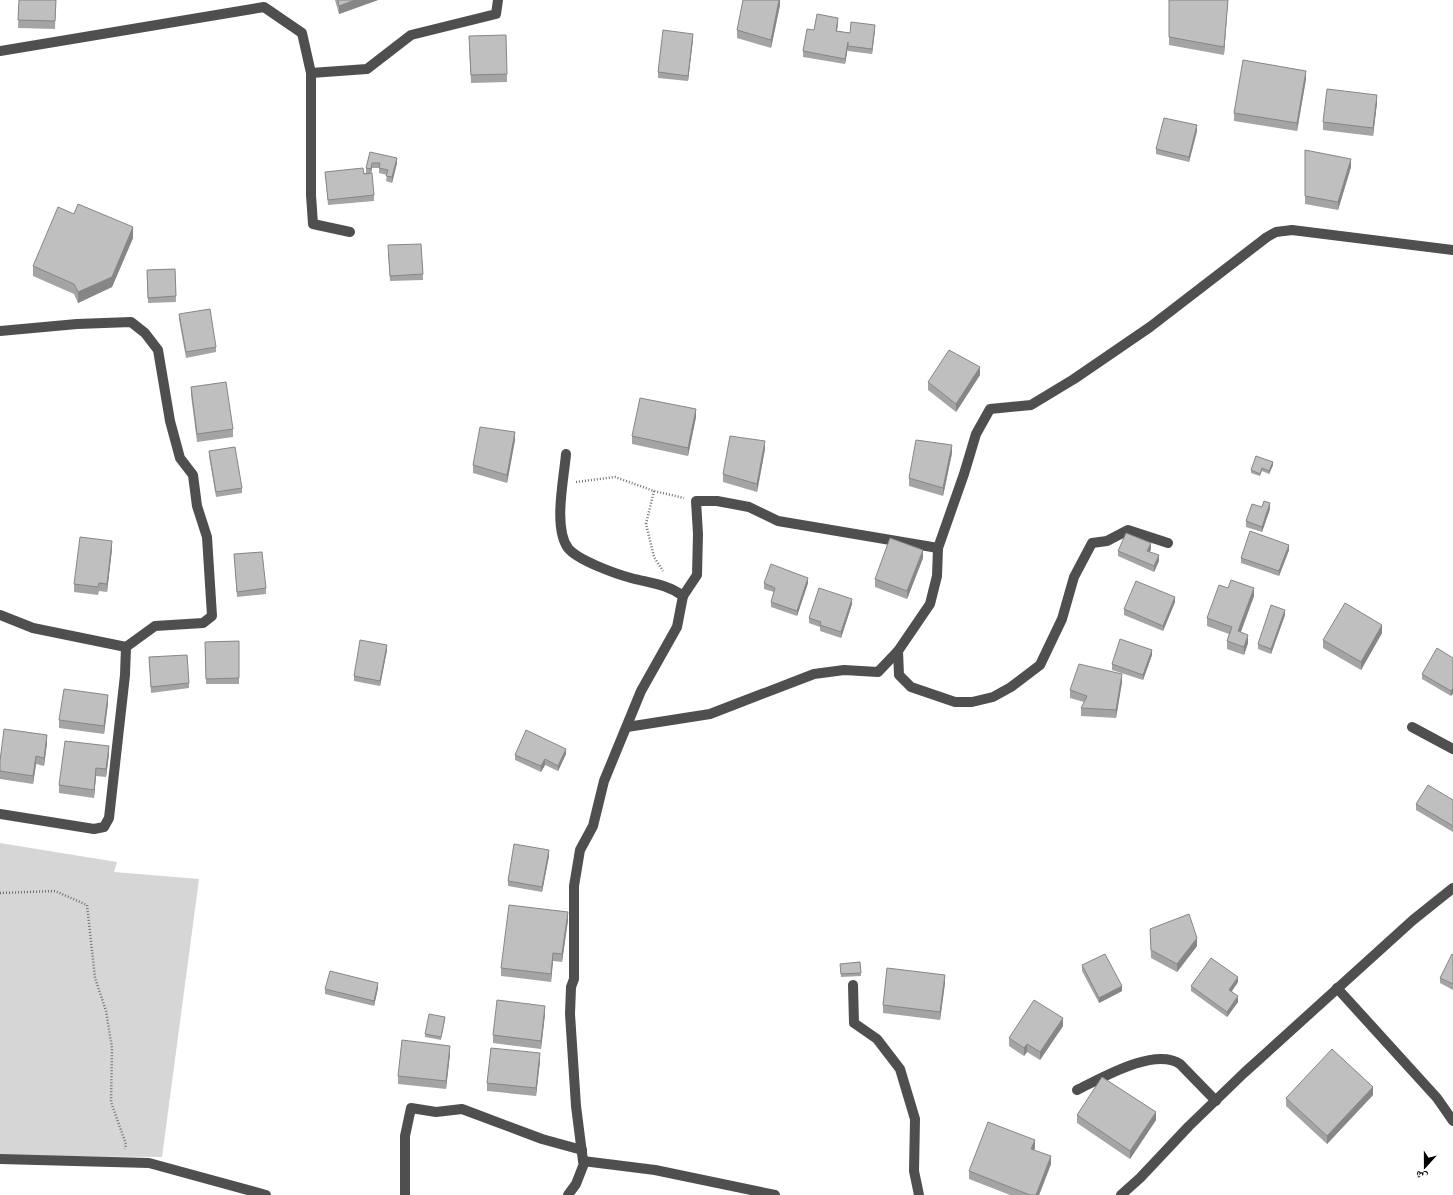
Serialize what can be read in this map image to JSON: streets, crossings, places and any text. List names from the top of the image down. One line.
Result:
{"north":"bottom"}
